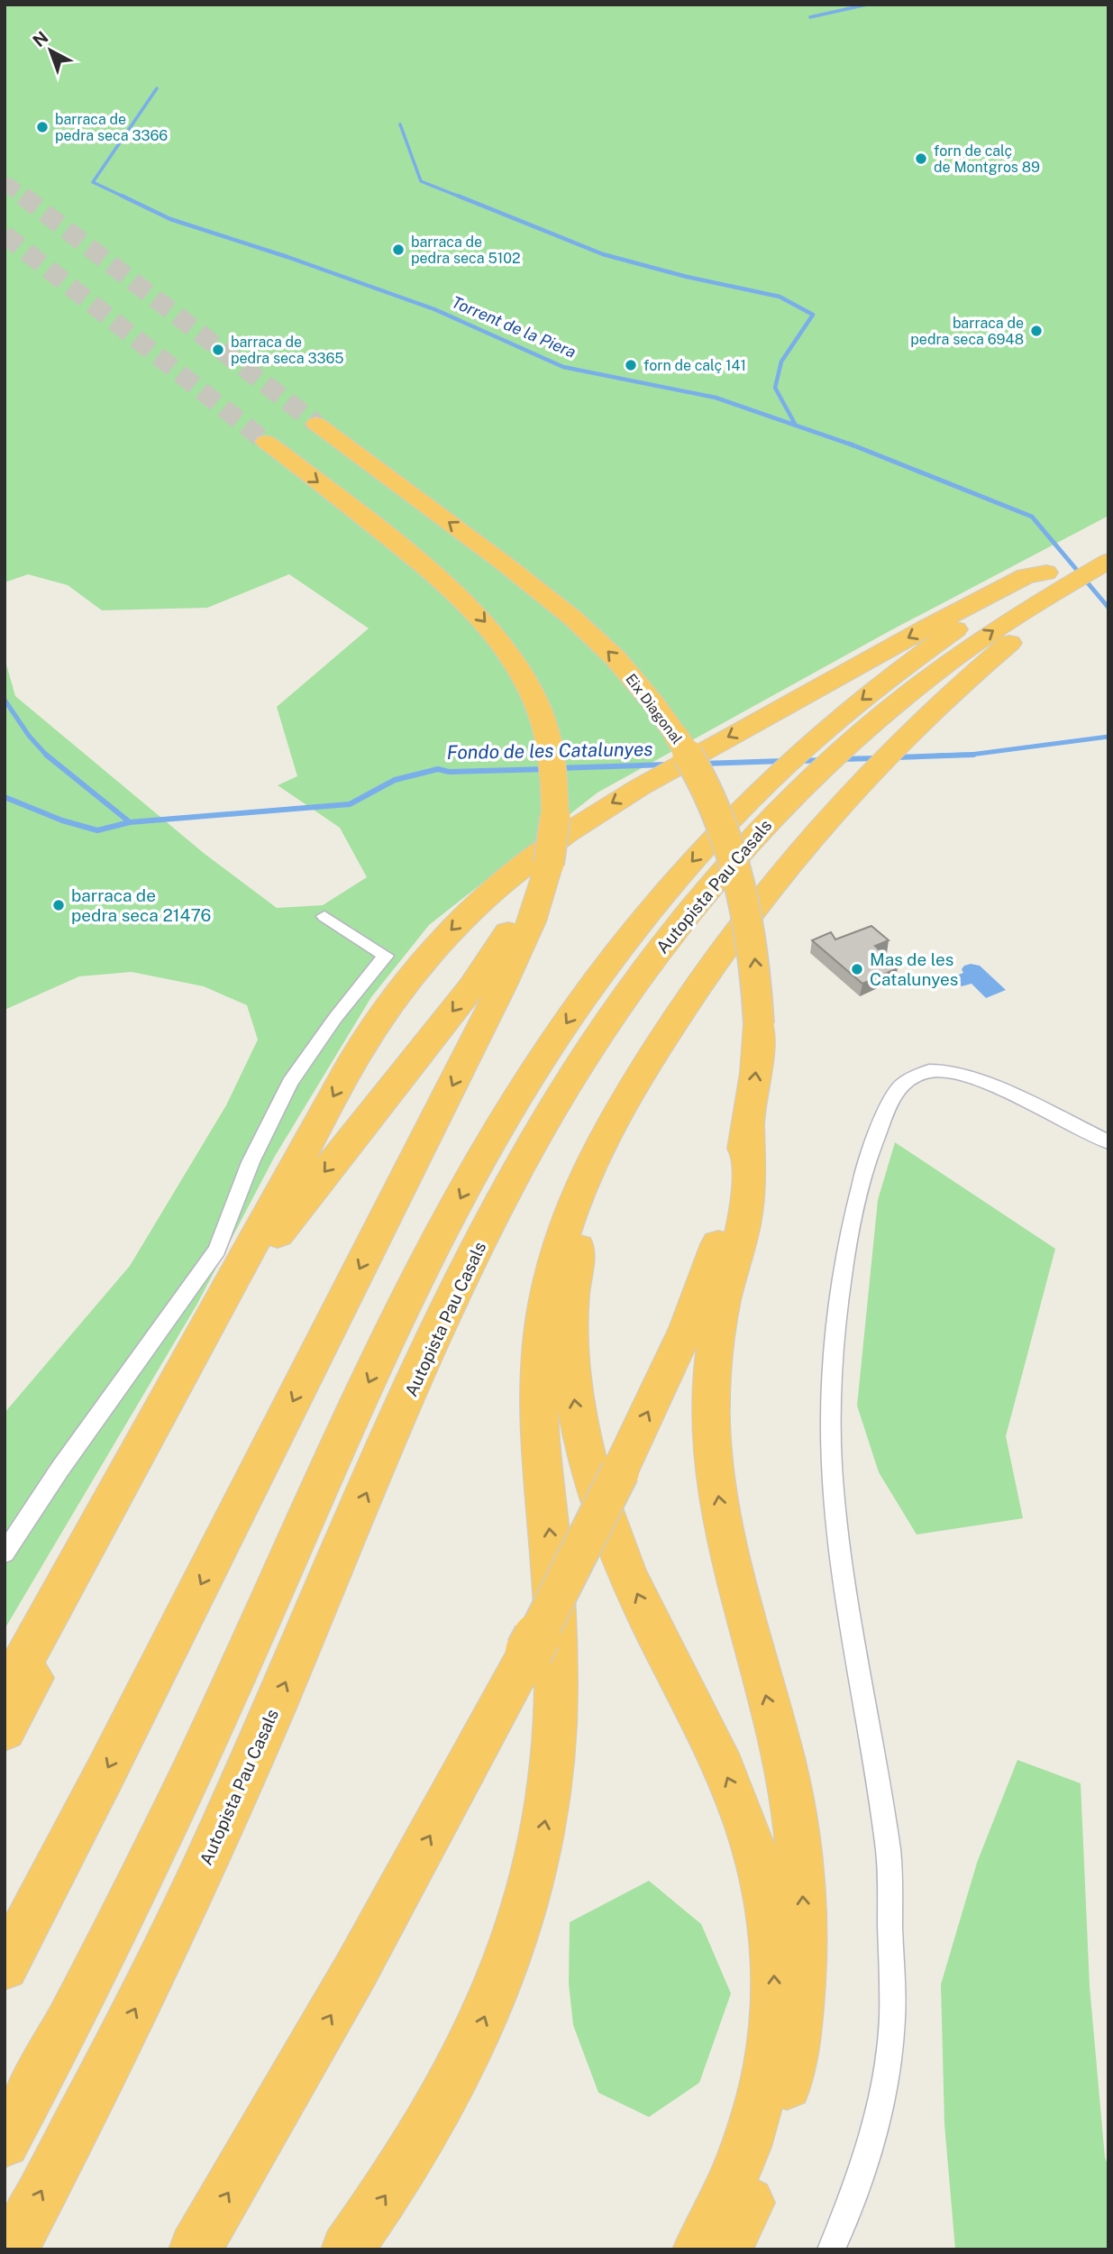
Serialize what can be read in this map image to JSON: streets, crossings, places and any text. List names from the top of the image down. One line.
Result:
{"streets":{"highway":["Eix Diagonal","Autopista Pau Casals"]},"water":["Torrent de la Piera","Fondo de les Catalunyes"],"places":["barraca de pedra seca 3366","forn de calç de Montgros 89","barraca de pedra seca 5102","barraca de pedra seca 6948","barraca de pedra seca 3365","forn de calç 141","barraca de pedra seca 21476","Mas de les Catalunyes"],"north":"top left"}
